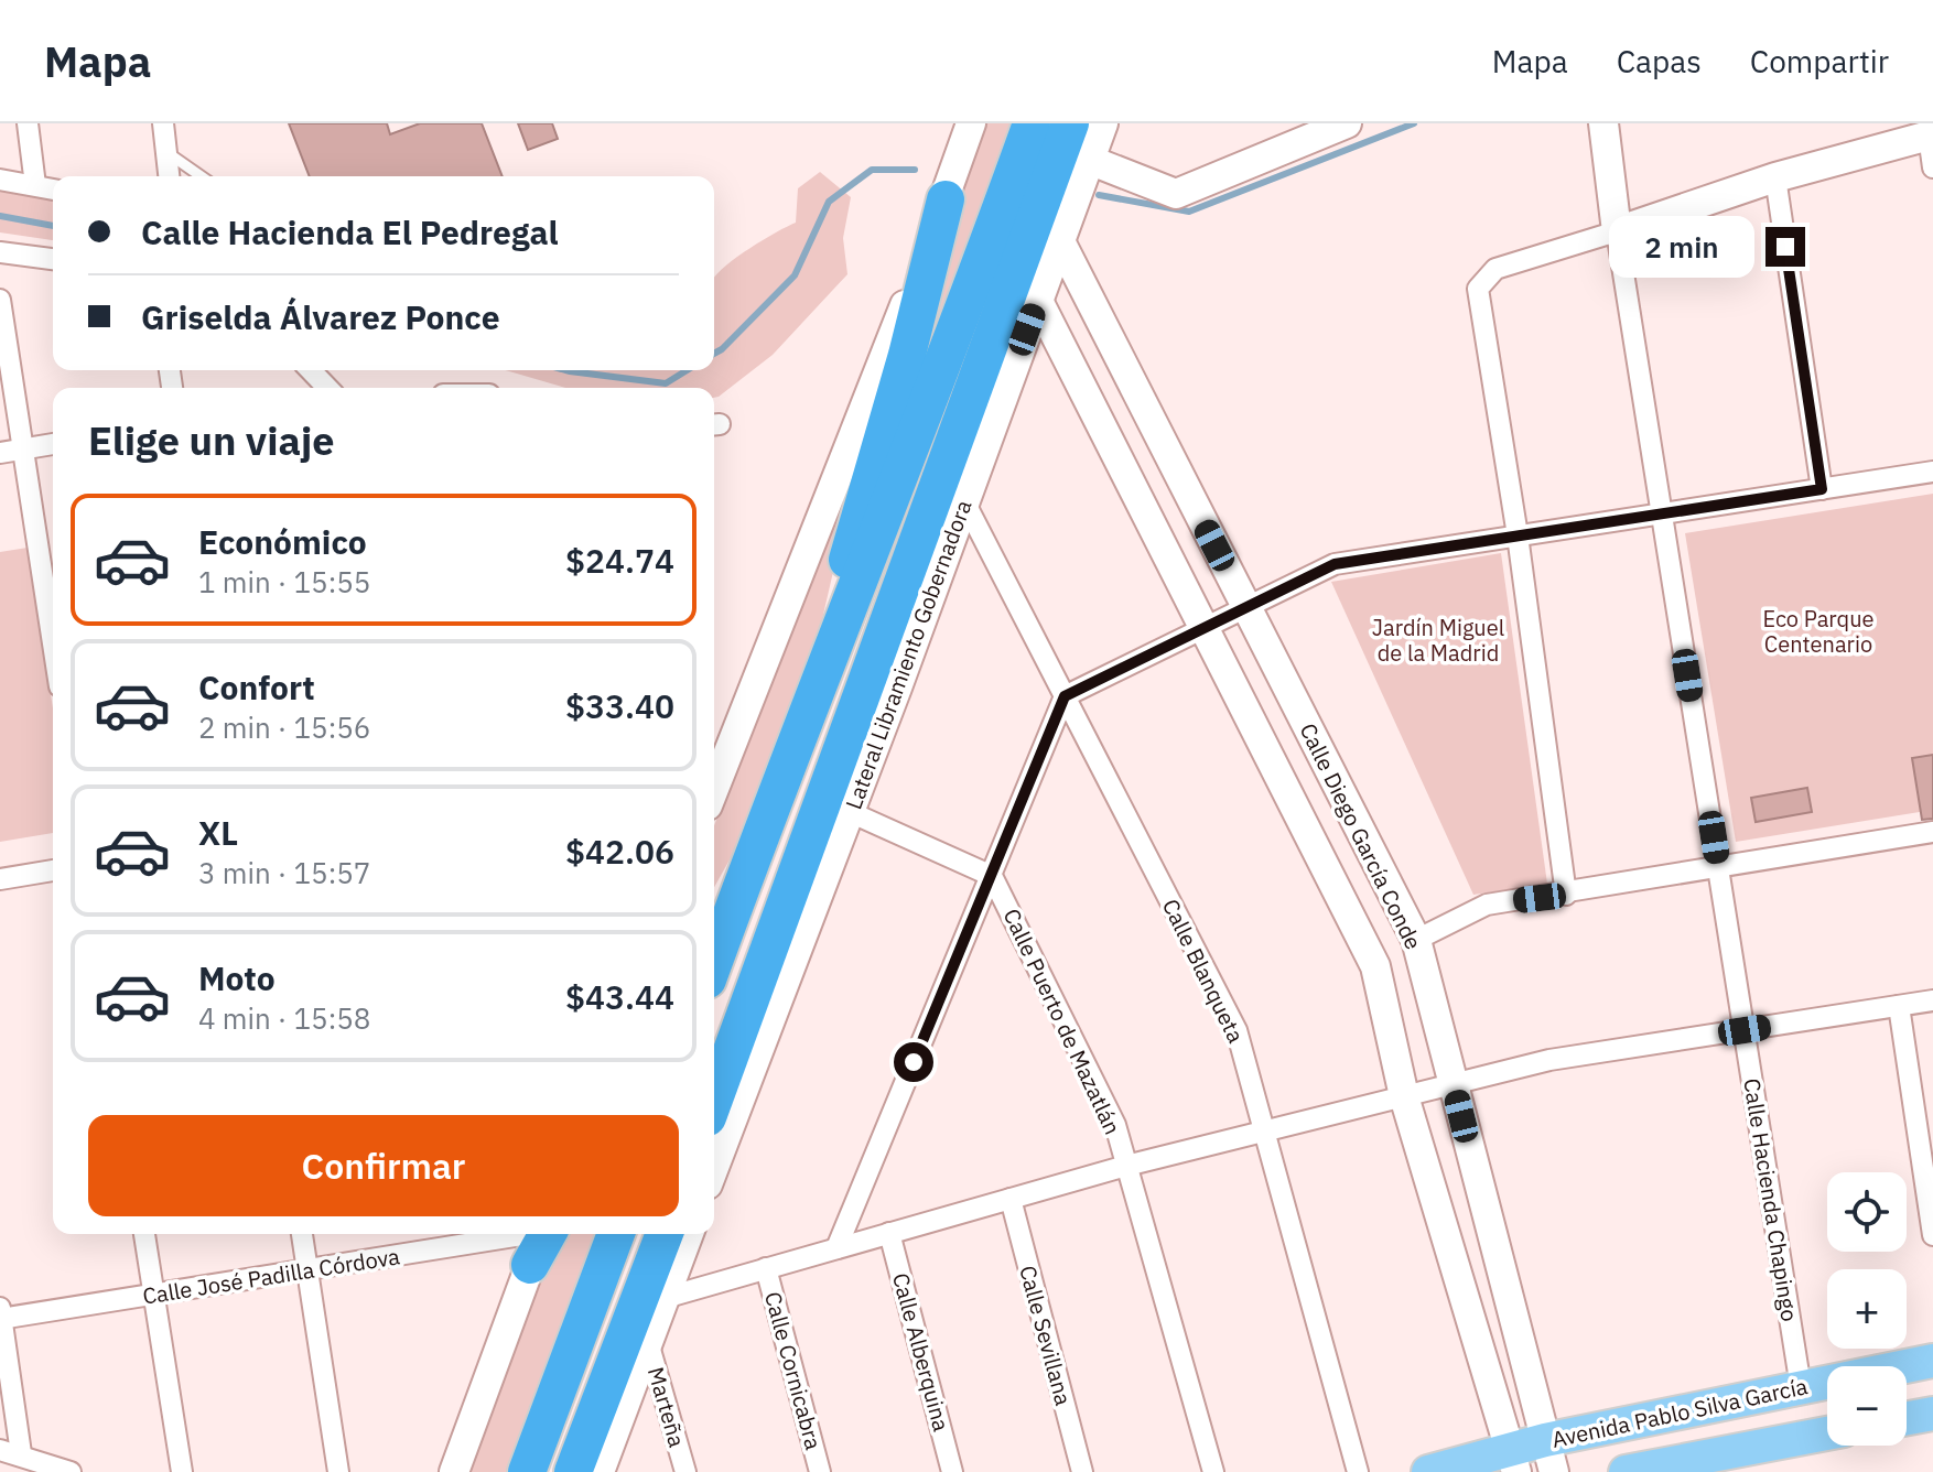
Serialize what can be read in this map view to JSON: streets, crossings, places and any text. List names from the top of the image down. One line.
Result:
{"streets":{"main road":["Avenida Pablo Silva García"],"street":["Lateral Libramiento Gobernadora","Calle Diego García Conde","Calle Blanqueta","Calle Puerto de Mazatlán","Calle Hacienda Chapingo","Calle José Padilla Córdova","Calle Sevillana","Calle Alberquina","Calle Cornicabra","Marteña"]},"crossings":[["Lateral Libramiento Gobernadora","Calle Diego García Conde"],["Lateral Libramiento Gobernadora","Calle Blanqueta"],["Calle Diego García Conde","Avenida Pablo Silva García"],["Calle Hacienda Chapingo","Avenida Pablo Silva García"]],"parks":["Eco Parque Centenario","Jardín Miguel de la Madrid"],"page":{"header":"Mapa","nav":["Mapa","Capas","Compartir"],"banner":["Calle Hacienda El Pedregal","Griselda Álvarez Ponce"],"bubble":"2 min","heading":"Elige un viaje","list":[{"name":"Económico","note":"1 min · 15:55","value":"$24.74"},{"name":"Confort","note":"2 min · 15:56","value":"$33.40"},{"name":"XL","note":"3 min · 15:57","value":"$42.06"},{"name":"Moto","note":"4 min · 15:58","value":"$43.44"}],"buttons":"Confirmar","map_buttons":["+","−"]}}
